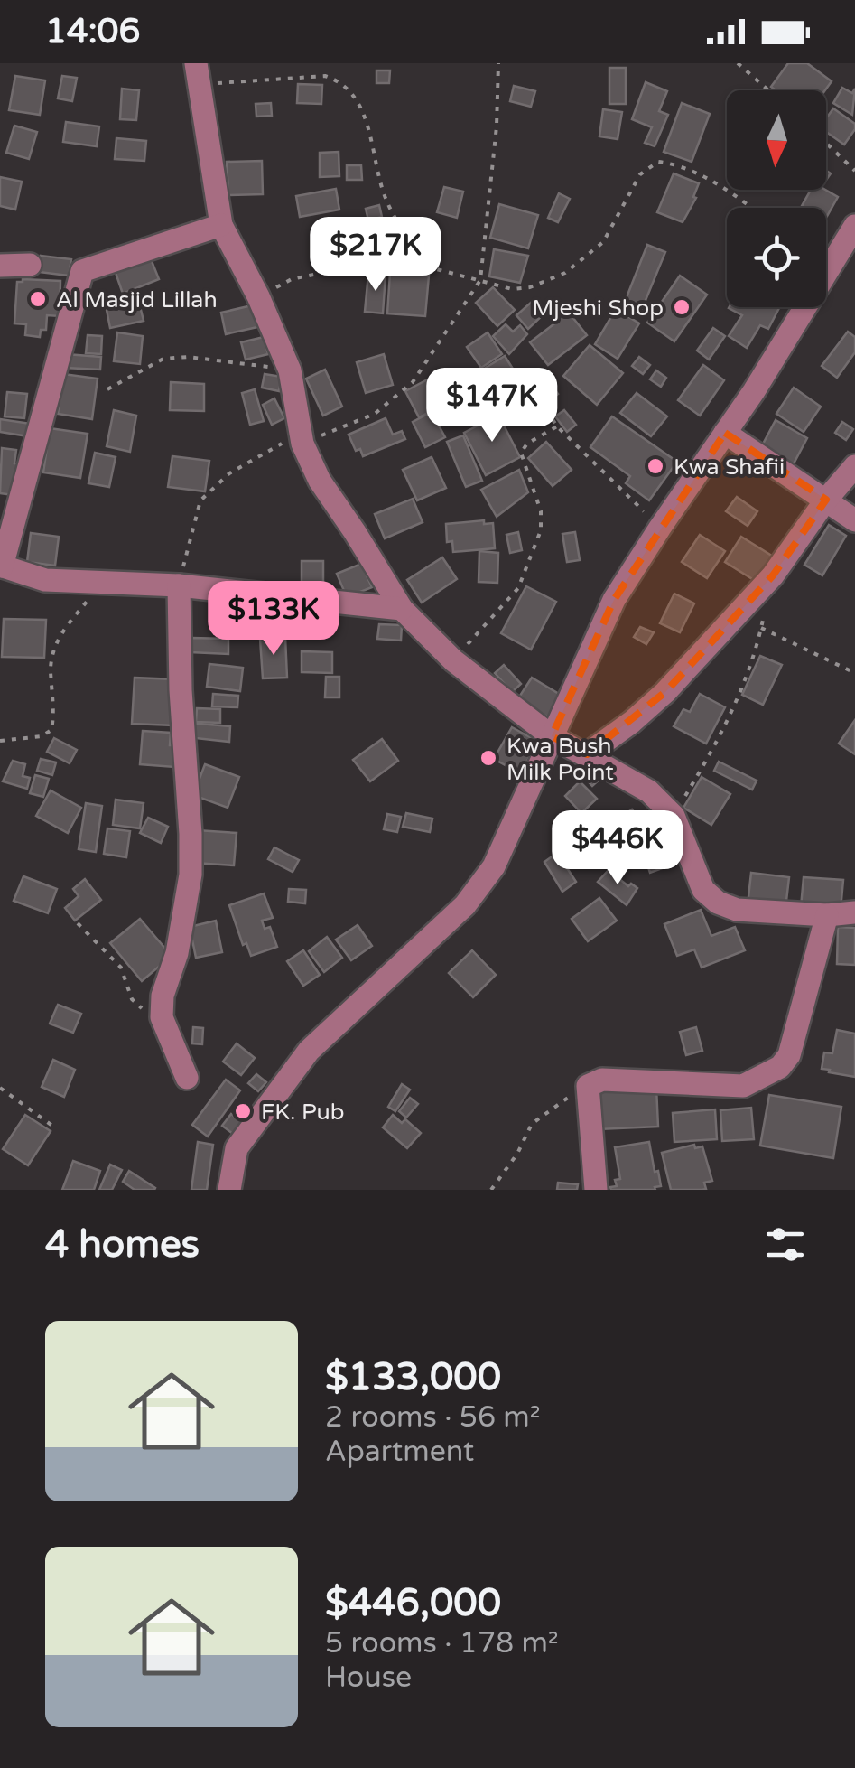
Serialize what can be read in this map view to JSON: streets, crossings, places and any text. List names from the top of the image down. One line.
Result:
{"places":["Al Masjid Lillah","Mjeshi Shop","Kwa Shafii","Kwa Bush Milk Point","FK. Pub"],"north":"bottom","page":{"status":"14:06","price":["$217K","$147K","$133K","$446K"],"heading":"4 homes","list":[{"name":"$133,000","note":"2 rooms · 56 m² · Apartment"},{"name":"$446,000","note":"5 rooms · 178 m² · House"}]}}
